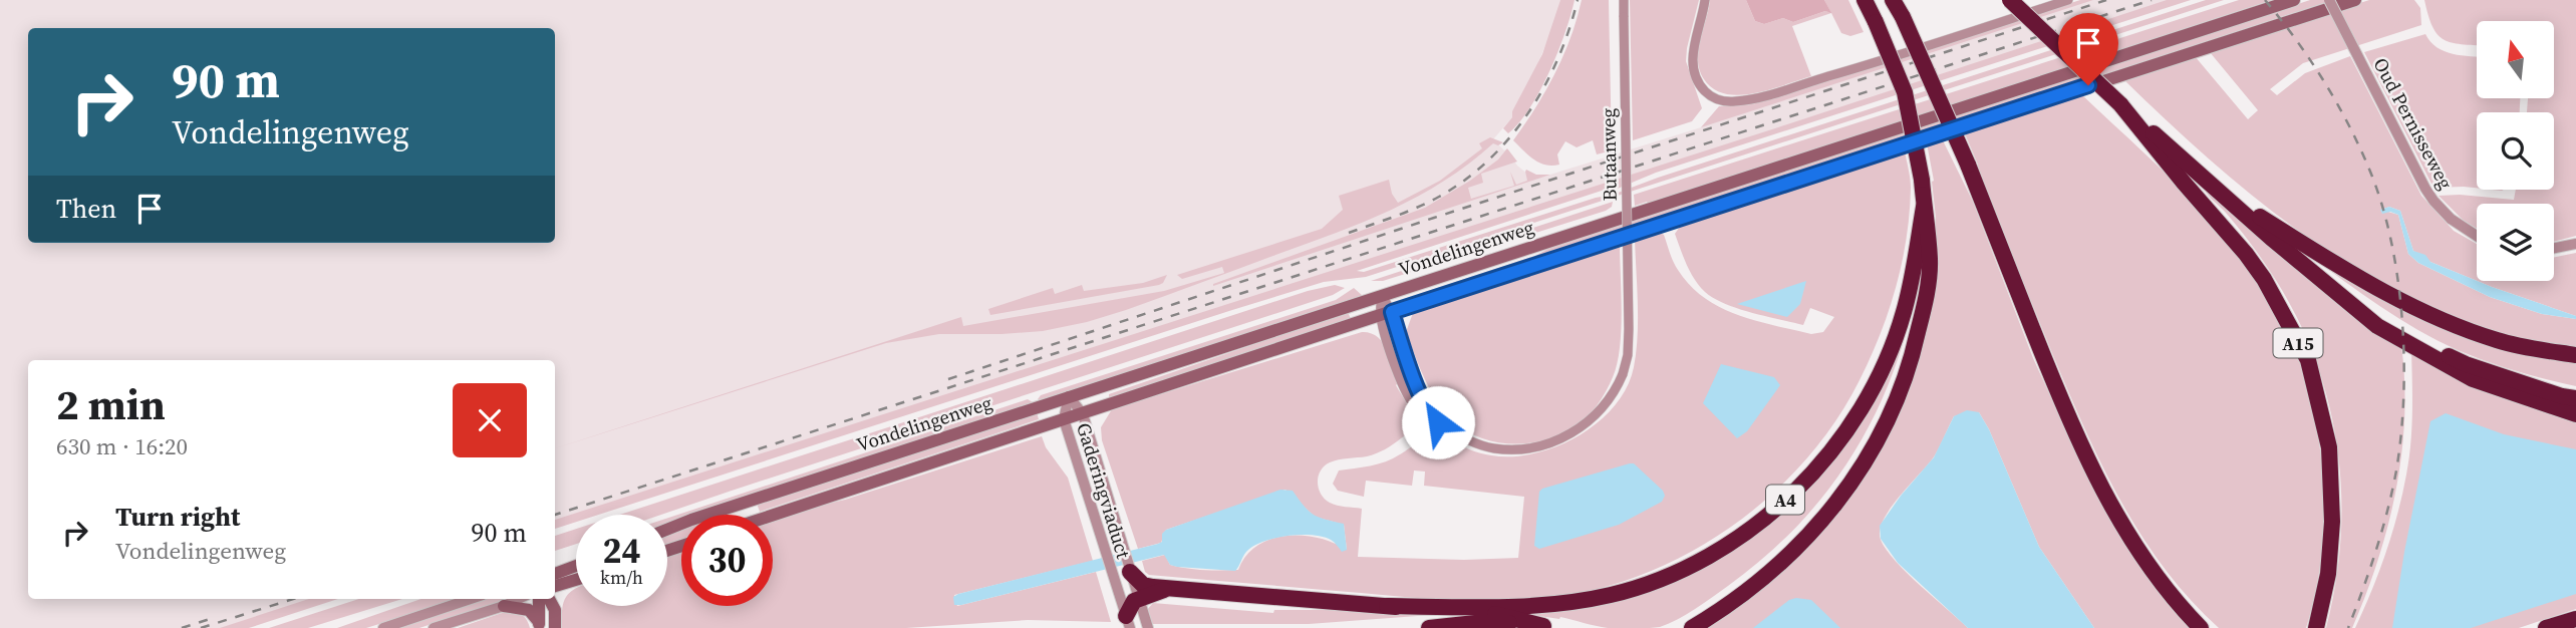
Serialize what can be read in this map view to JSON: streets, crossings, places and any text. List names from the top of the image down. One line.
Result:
{"streets":{"highway":["A15","A4"],"main road":["Vondelingenweg"],"street":["Oud Pernisseweg","Butaanweg","Gaderingviaduct"]},"crossings":[["Butaanweg","Vondelingenweg"],["Vondelingenweg","Gaderingviaduct"],["Gaderingviaduct","A4"]],"north":"top","page":{"turn":["90 m","Vondelingenweg"],"then":"Then","heading":["2 min","630 m · 16:20"],"list":[{"name":"Turn right","note":"Vondelingenweg","value":"90 m"}],"speed":"24 km/h","limit":"30"}}
